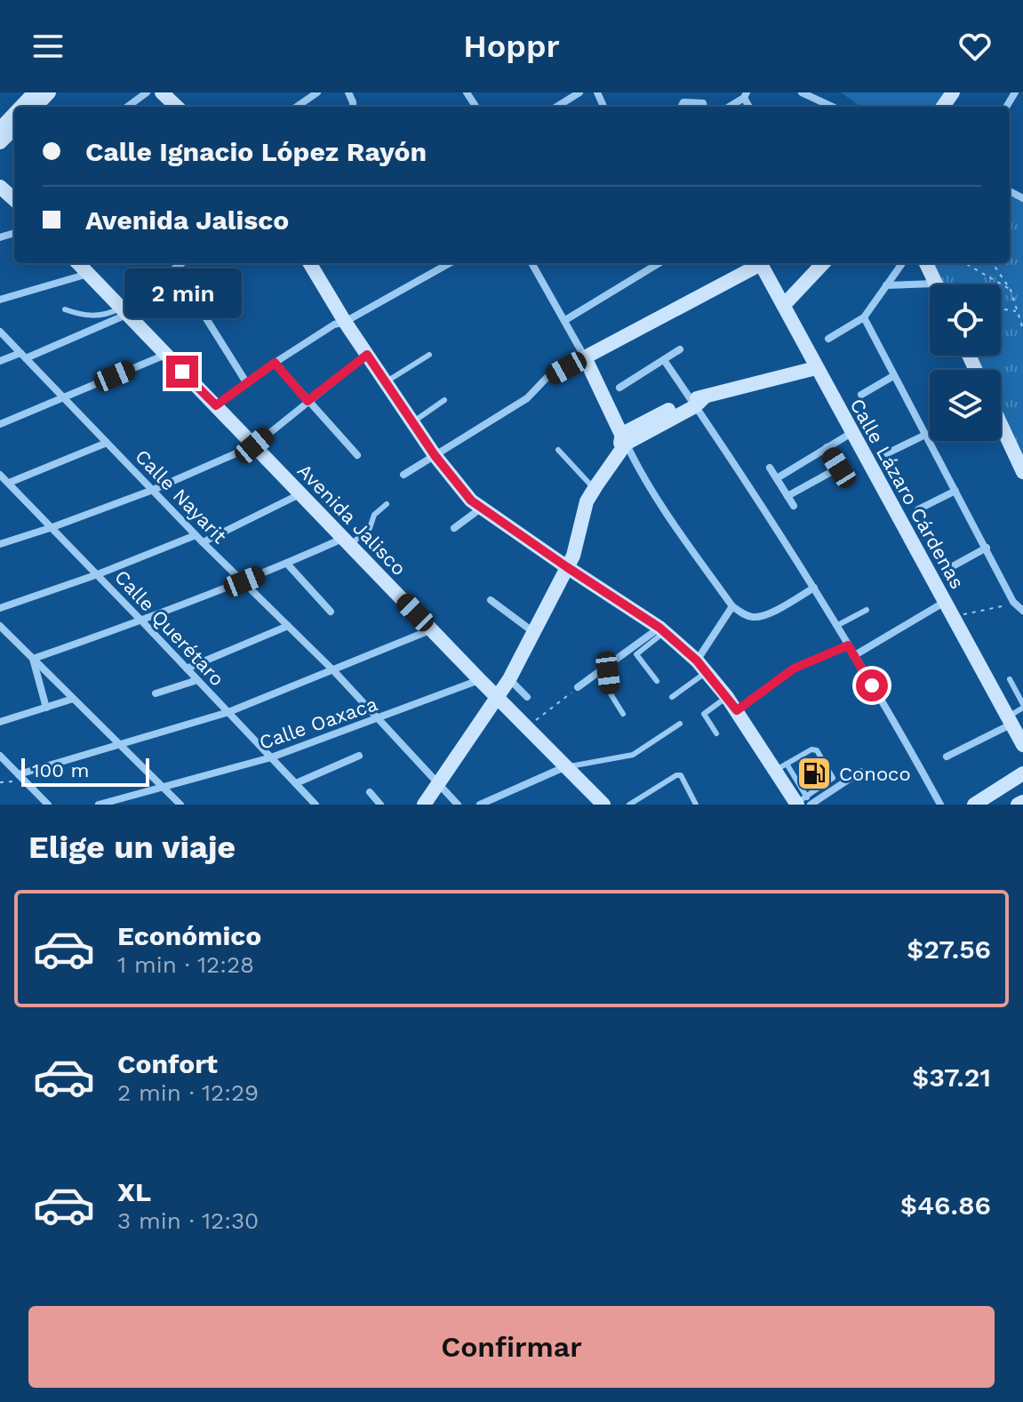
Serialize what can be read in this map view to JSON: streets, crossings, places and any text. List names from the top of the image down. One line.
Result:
{"streets":{"main road":["Calle Lázaro Cárdenas","Avenida Jalisco"],"street":["Calle Nayarit","Calle Querétaro","Calle Oaxaca"]},"crossings":[["Calle Nayarit","Calle Oaxaca"],["Avenida Jalisco","Calle Oaxaca"],["Calle Querétaro","Calle Oaxaca"]],"places":{"fuel station":["Conoco"]},"scale_bar":"100 m","page":{"header":"Hoppr","banner":["Calle Ignacio López Rayón","Avenida Jalisco"],"bubble":"2 min","scale":"100 m","heading":"Elige un viaje","list":[{"name":"Económico","note":"1 min · 12:28","value":"$27.56"},{"name":"Confort","note":"2 min · 12:29","value":"$37.21"},{"name":"XL","note":"3 min · 12:30","value":"$46.86"}],"buttons":"Confirmar"}}
